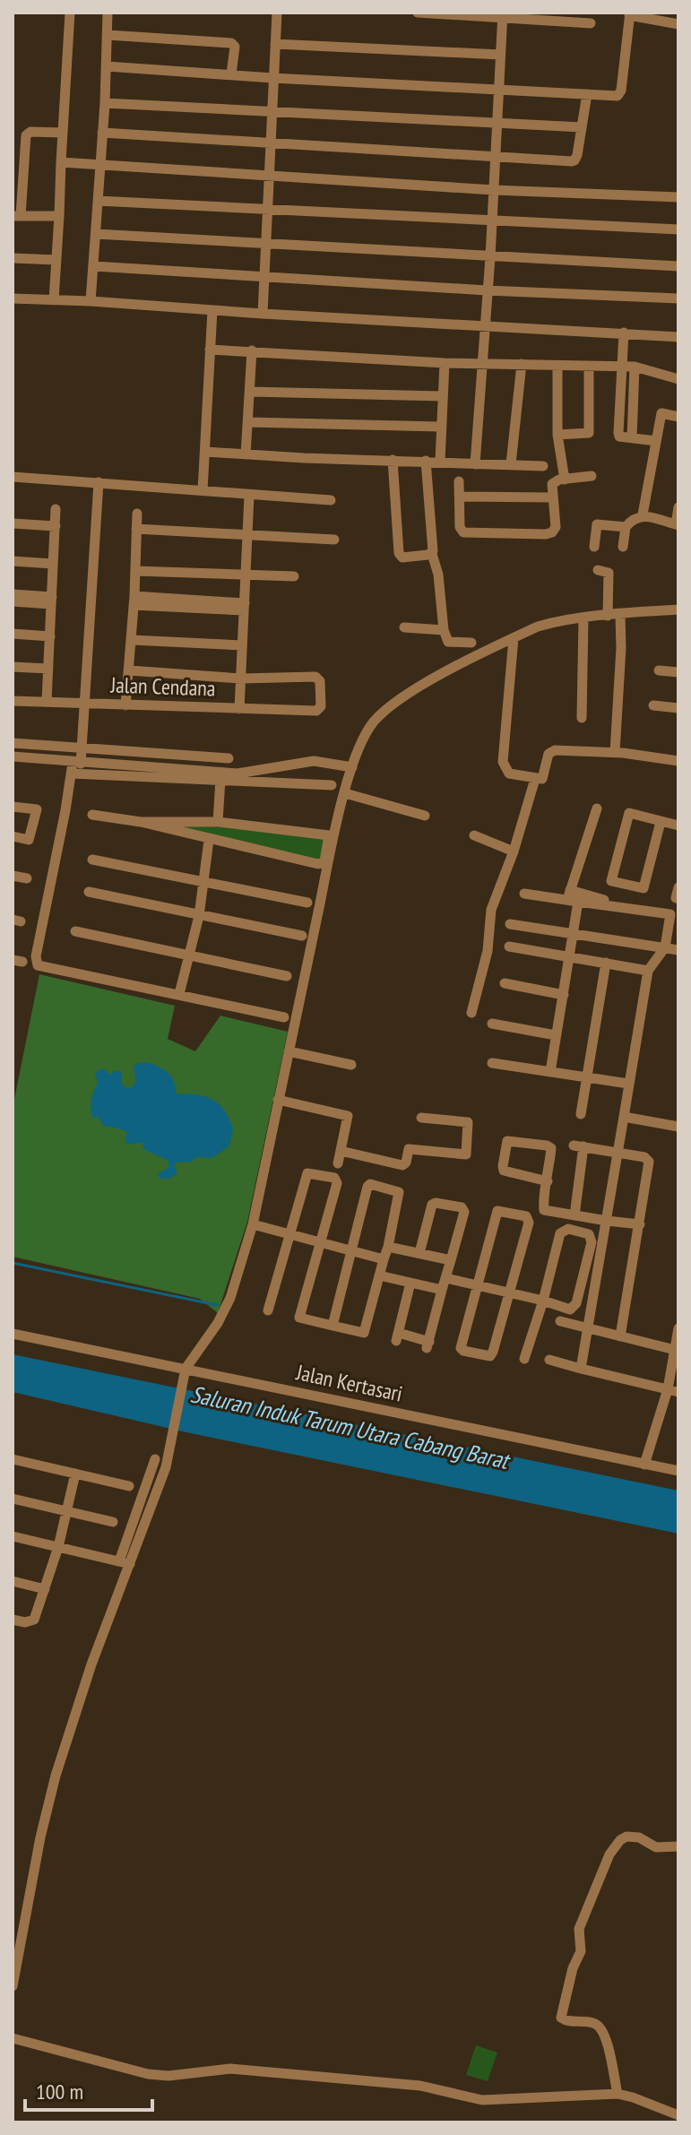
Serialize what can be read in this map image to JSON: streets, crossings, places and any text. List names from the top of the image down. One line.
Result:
{"streets":{"street":["Jalan Cendana","Jalan Kertasari"]},"water":["Saluran Induk Tarum Utara Cabang Barat"],"scale_bar":"100 m"}
